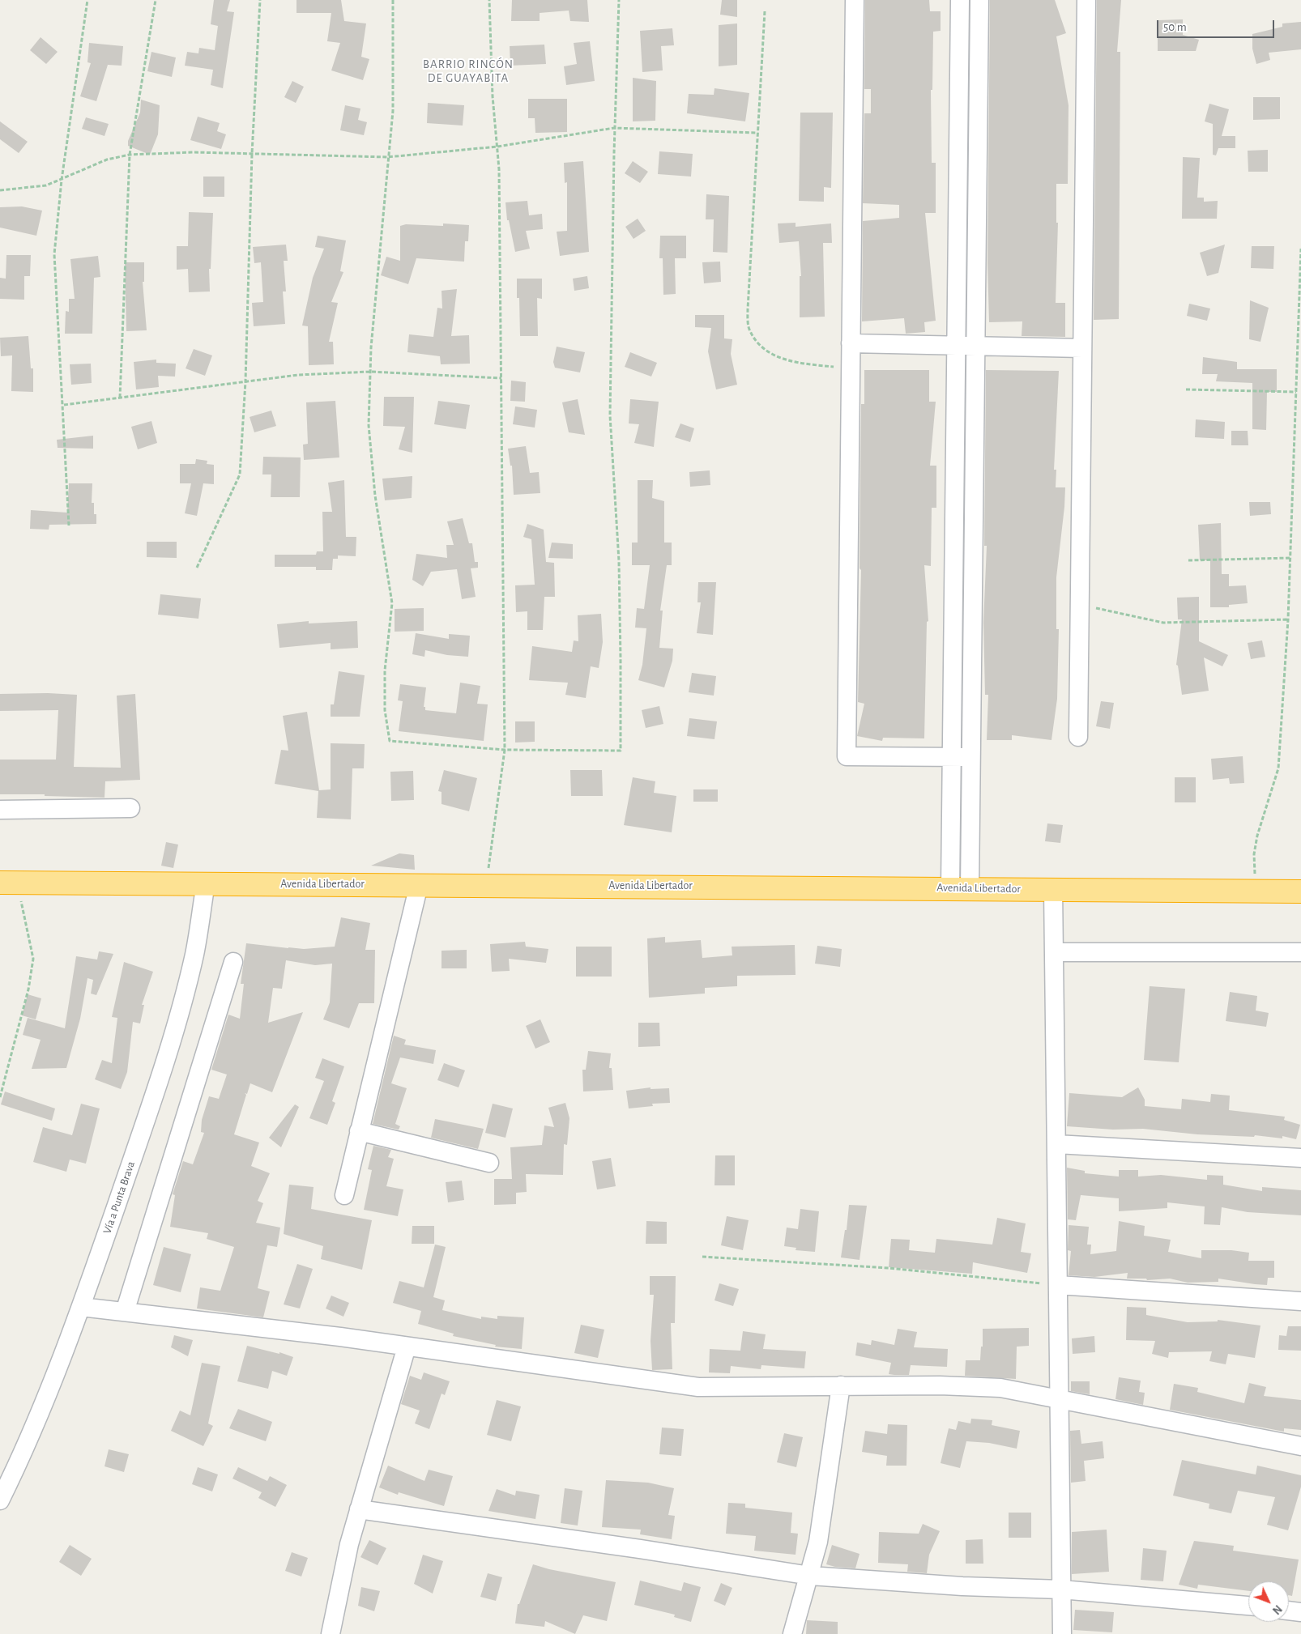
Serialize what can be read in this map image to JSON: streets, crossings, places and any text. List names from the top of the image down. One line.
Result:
{"streets":{"highway":["Avenida Libertador"],"street":["Vía a Punta Brava"]},"crossings":[["Avenida Libertador","Vía a Punta Brava"]],"districts":["BARRIO RINCÓN DE GUAYABITA"],"scale_bar":"50 m","north":"bottom right"}
